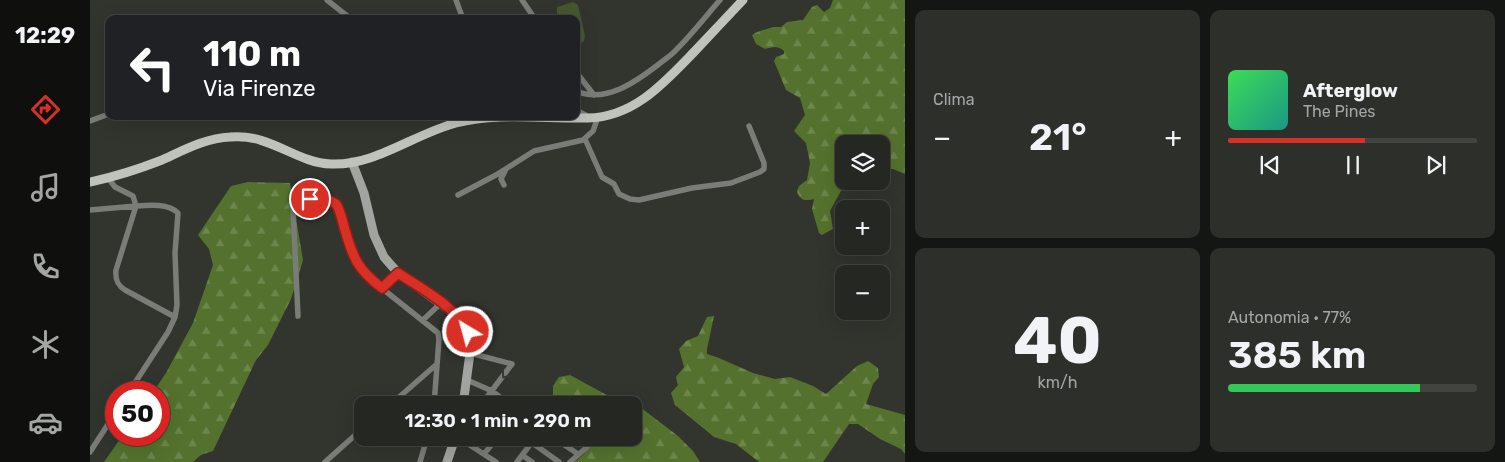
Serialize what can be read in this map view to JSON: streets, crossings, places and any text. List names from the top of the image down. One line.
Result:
{"page":{"tabs":"12:29","tile":["Clima",["40","km/h"],["Autonomia · 77%","385 km"]],"turn":["110 m","Via Firenze"],"song":["Afterglow","The Pines"],"heat":["−","21°","+"],"map_buttons":["+","−"],"limit":"50","trip":"12:30 · 1 min · 290 m"}}
